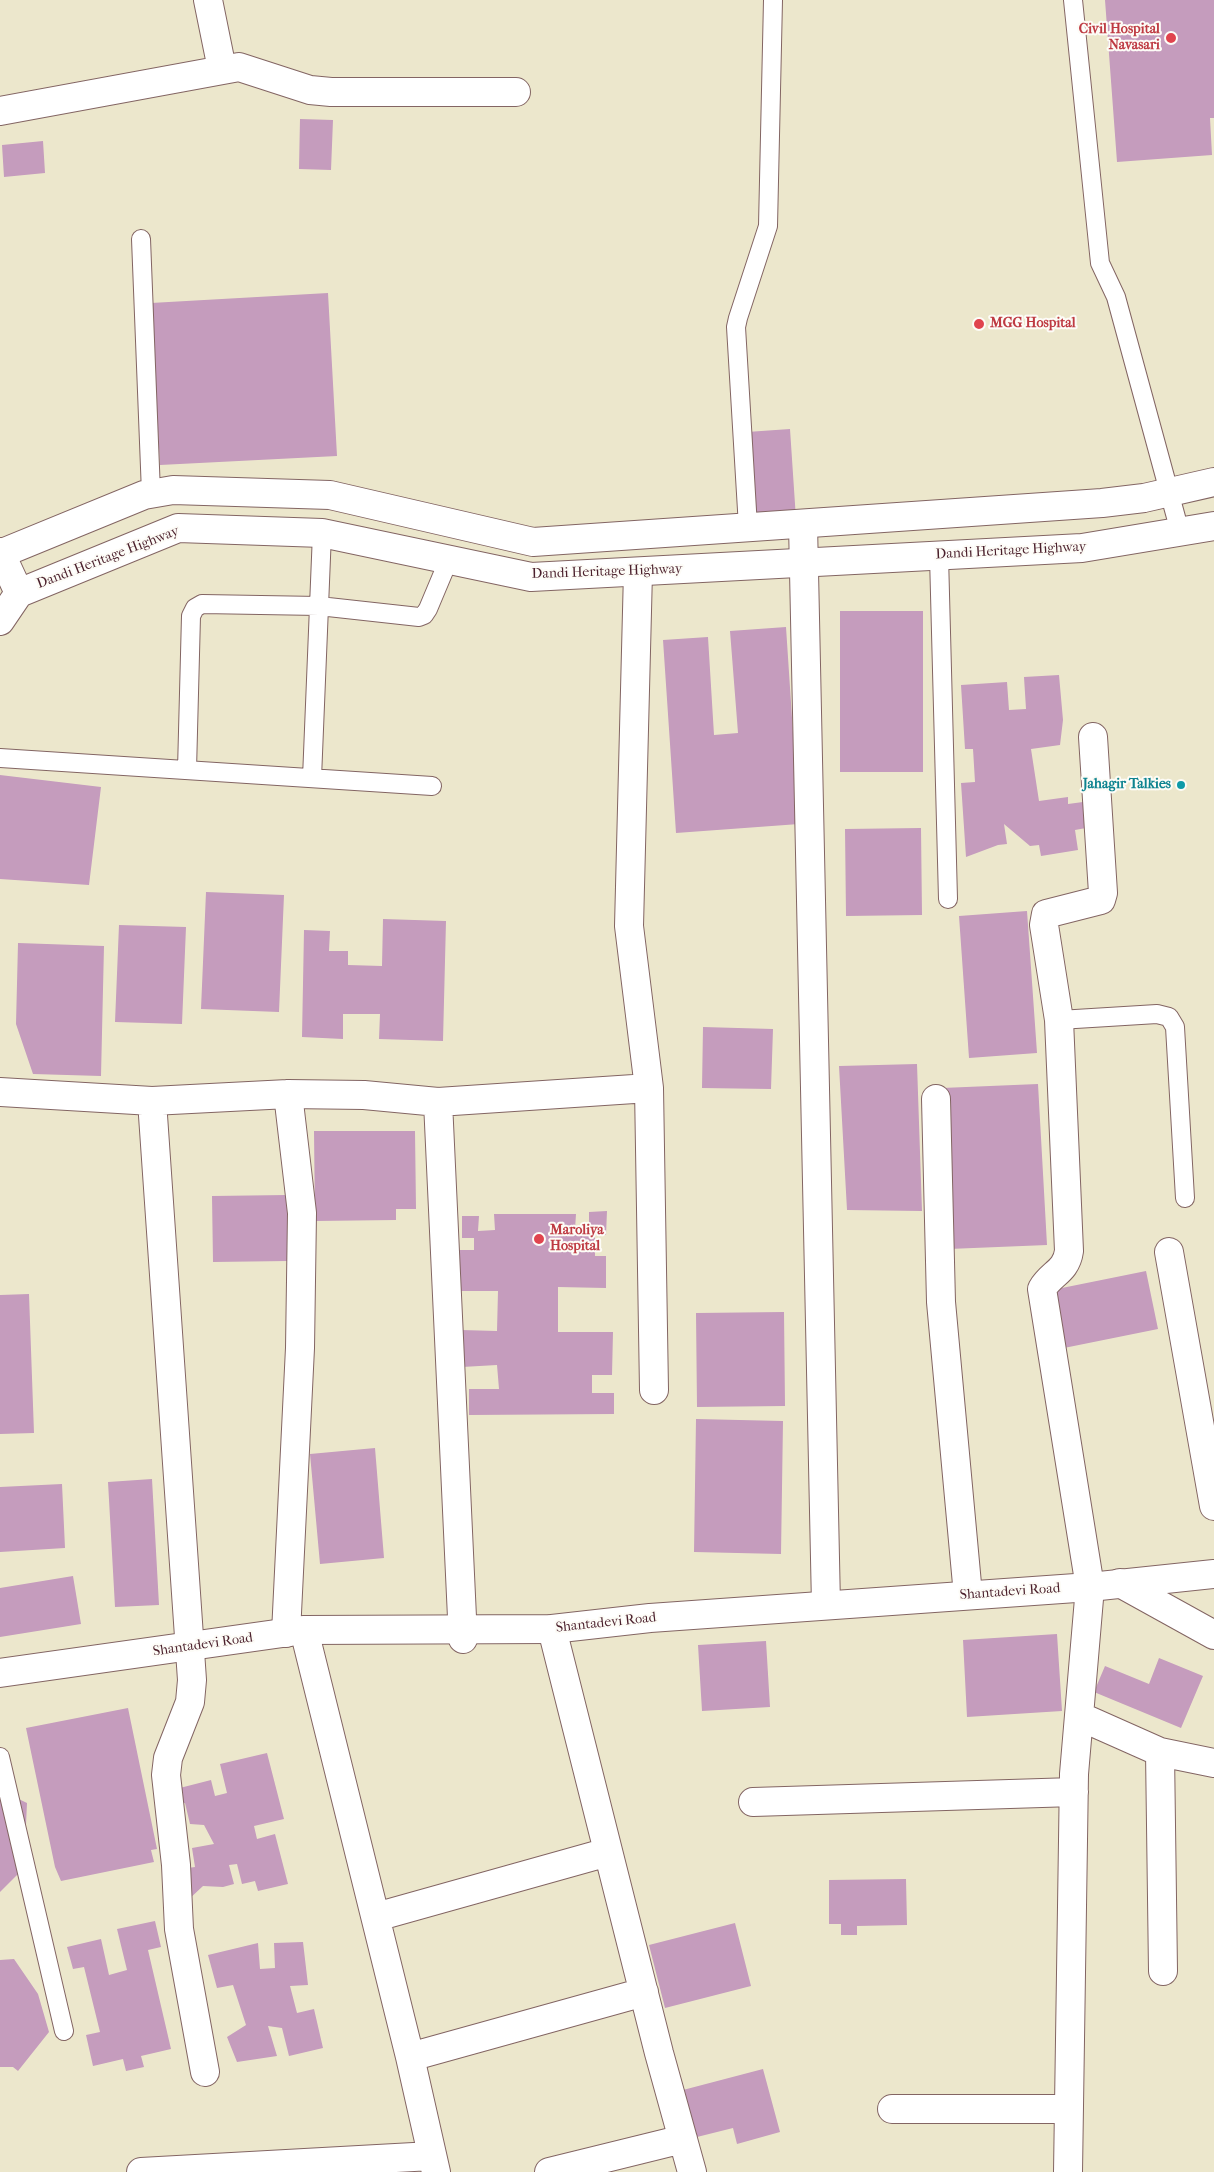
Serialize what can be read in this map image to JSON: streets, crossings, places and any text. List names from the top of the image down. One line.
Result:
{"streets":{"main road":["Dandi Heritage Highway","Shantadevi Road"]},"places":["Civil Hospital Navasari","MGG Hospital","Jahagir Talkies","Maroliya Hospital"]}
